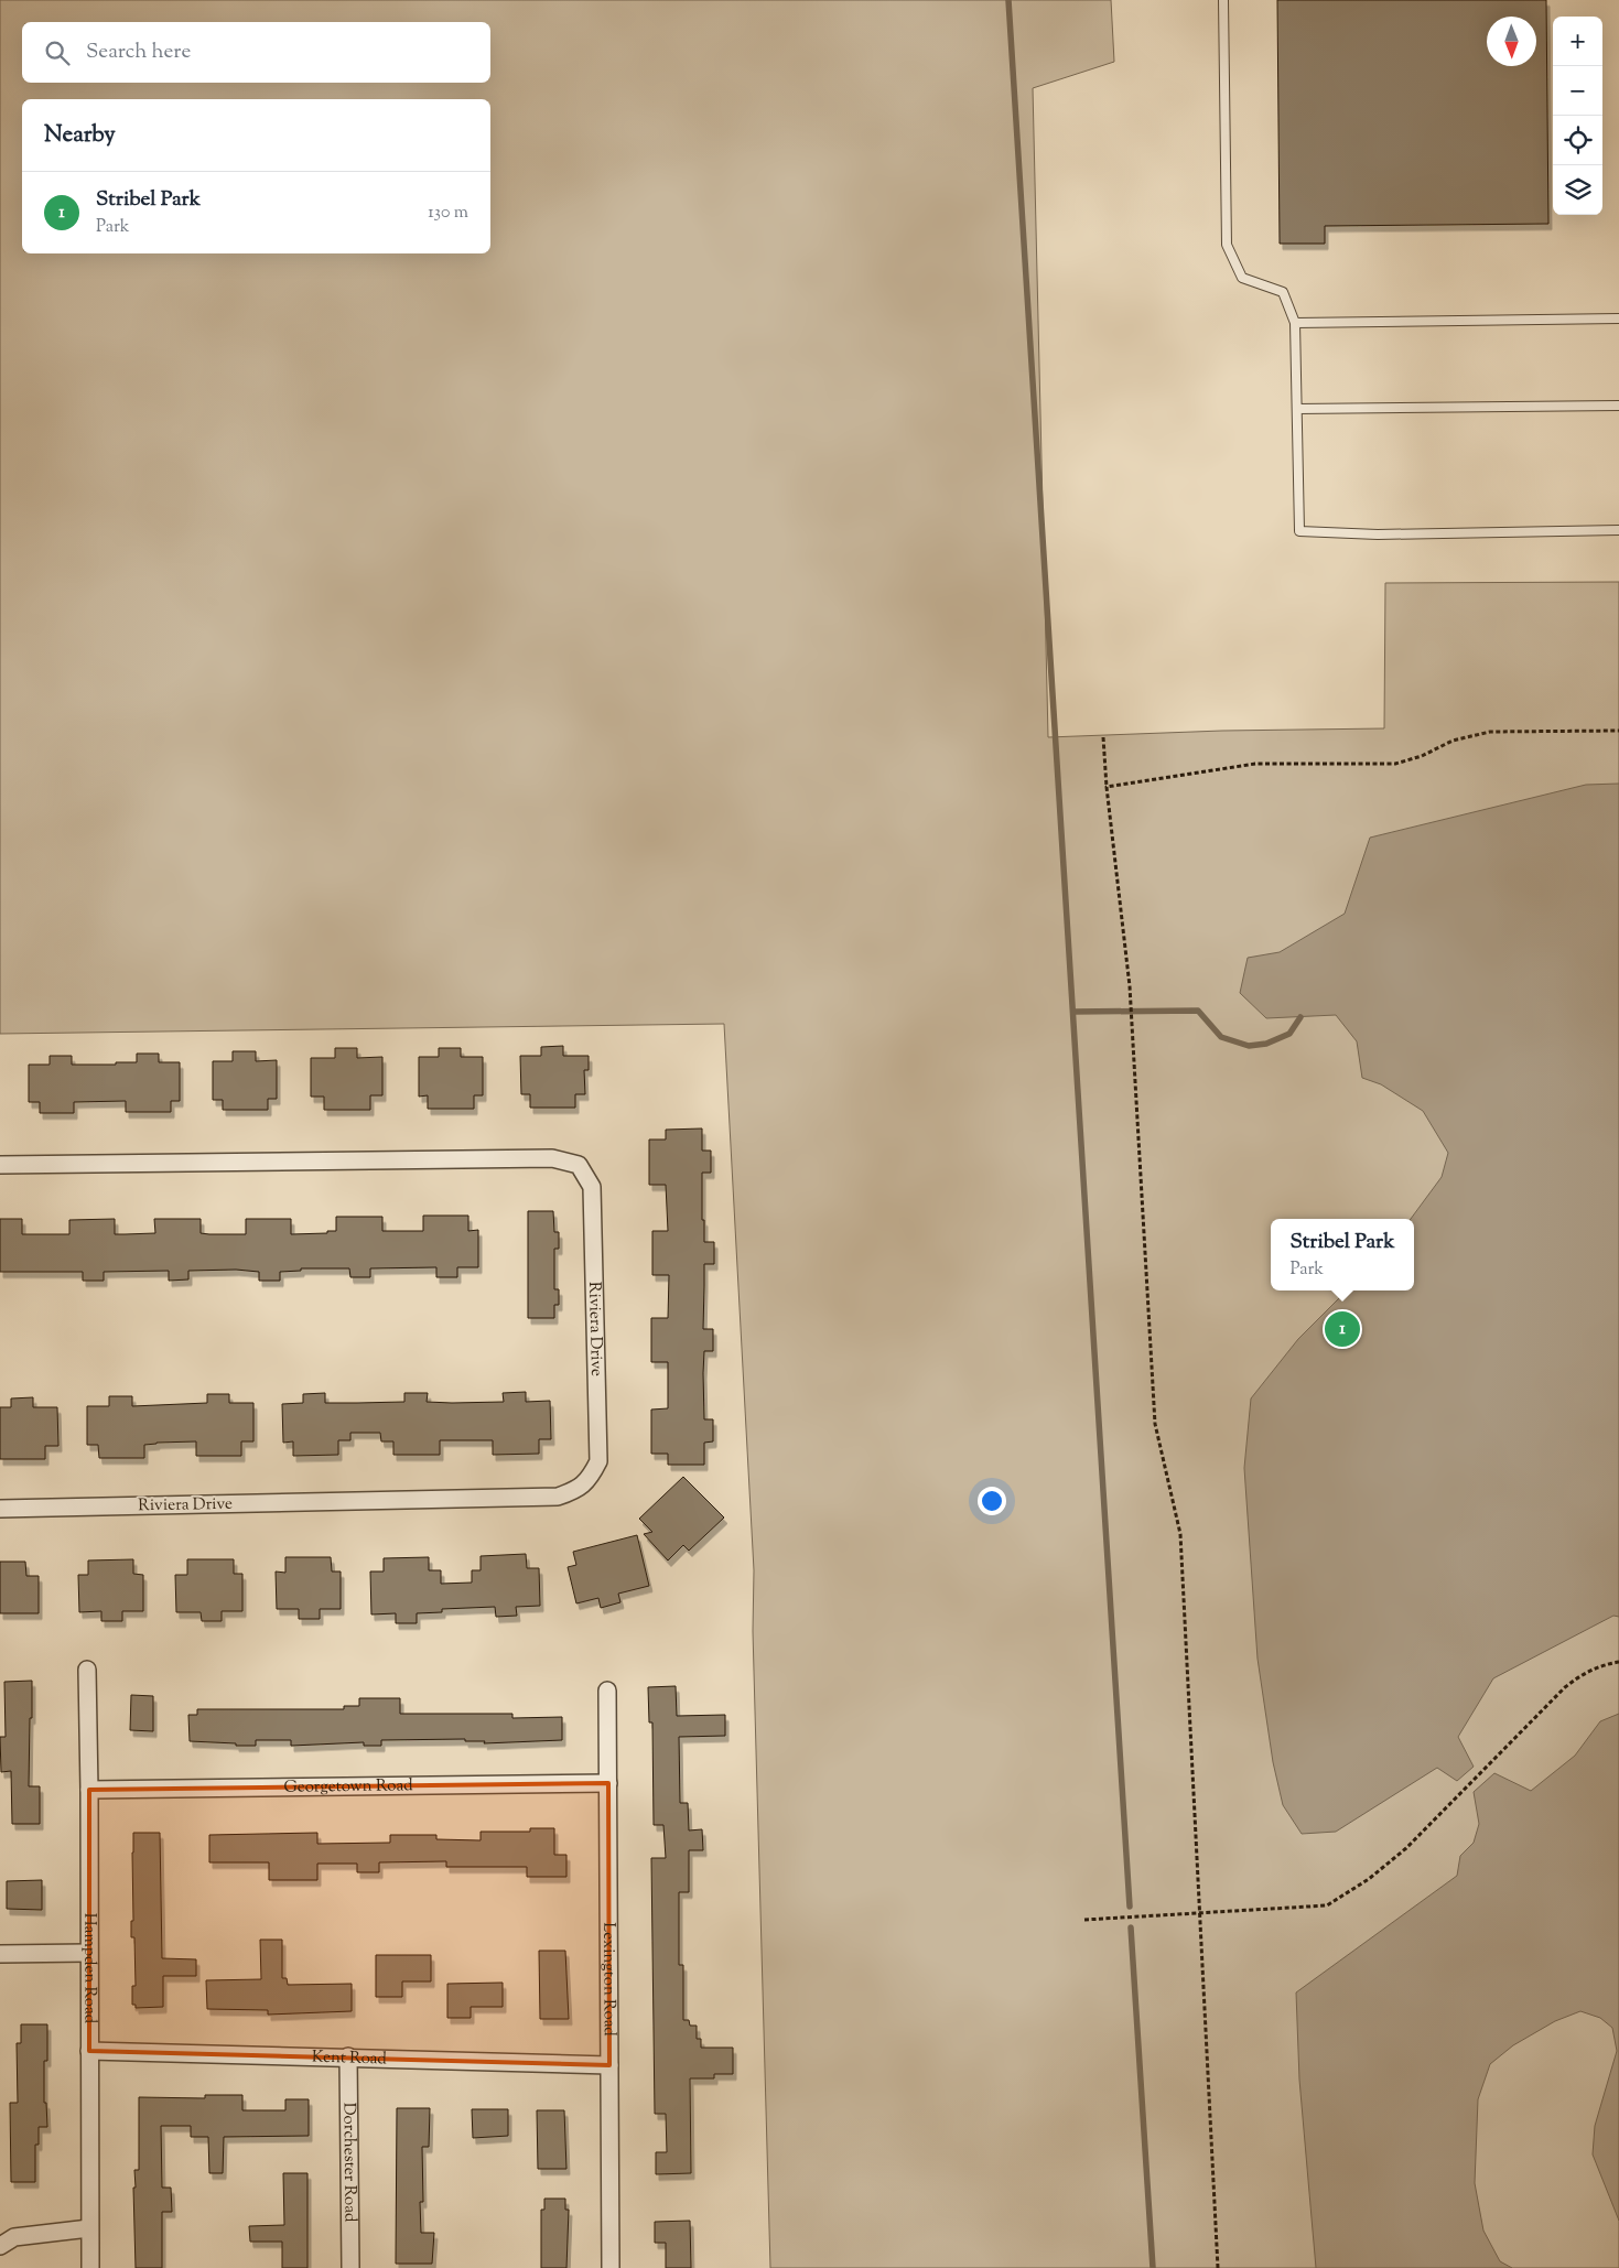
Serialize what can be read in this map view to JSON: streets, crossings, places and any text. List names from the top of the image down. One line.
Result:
{"streets":{"street":["Riviera Drive","Georgetown Road","Hampden Road","Lexington Road","Kent Road","Dorchester Road"]},"crossings":[["Georgetown Road","Hampden Road"],["Georgetown Road","Lexington Road"],["Hampden Road","Kent Road"],["Lexington Road","Kent Road"],["Kent Road","Dorchester Road"]],"north":"bottom","page":{"map_buttons":["+","−"],"search":"Search here","heading":"Nearby","list":[{"mark":"1","name":"Stribel Park","note":"Park","value":"130 m"}],"popup":["Stribel Park","Park"],"pins":"1"}}
